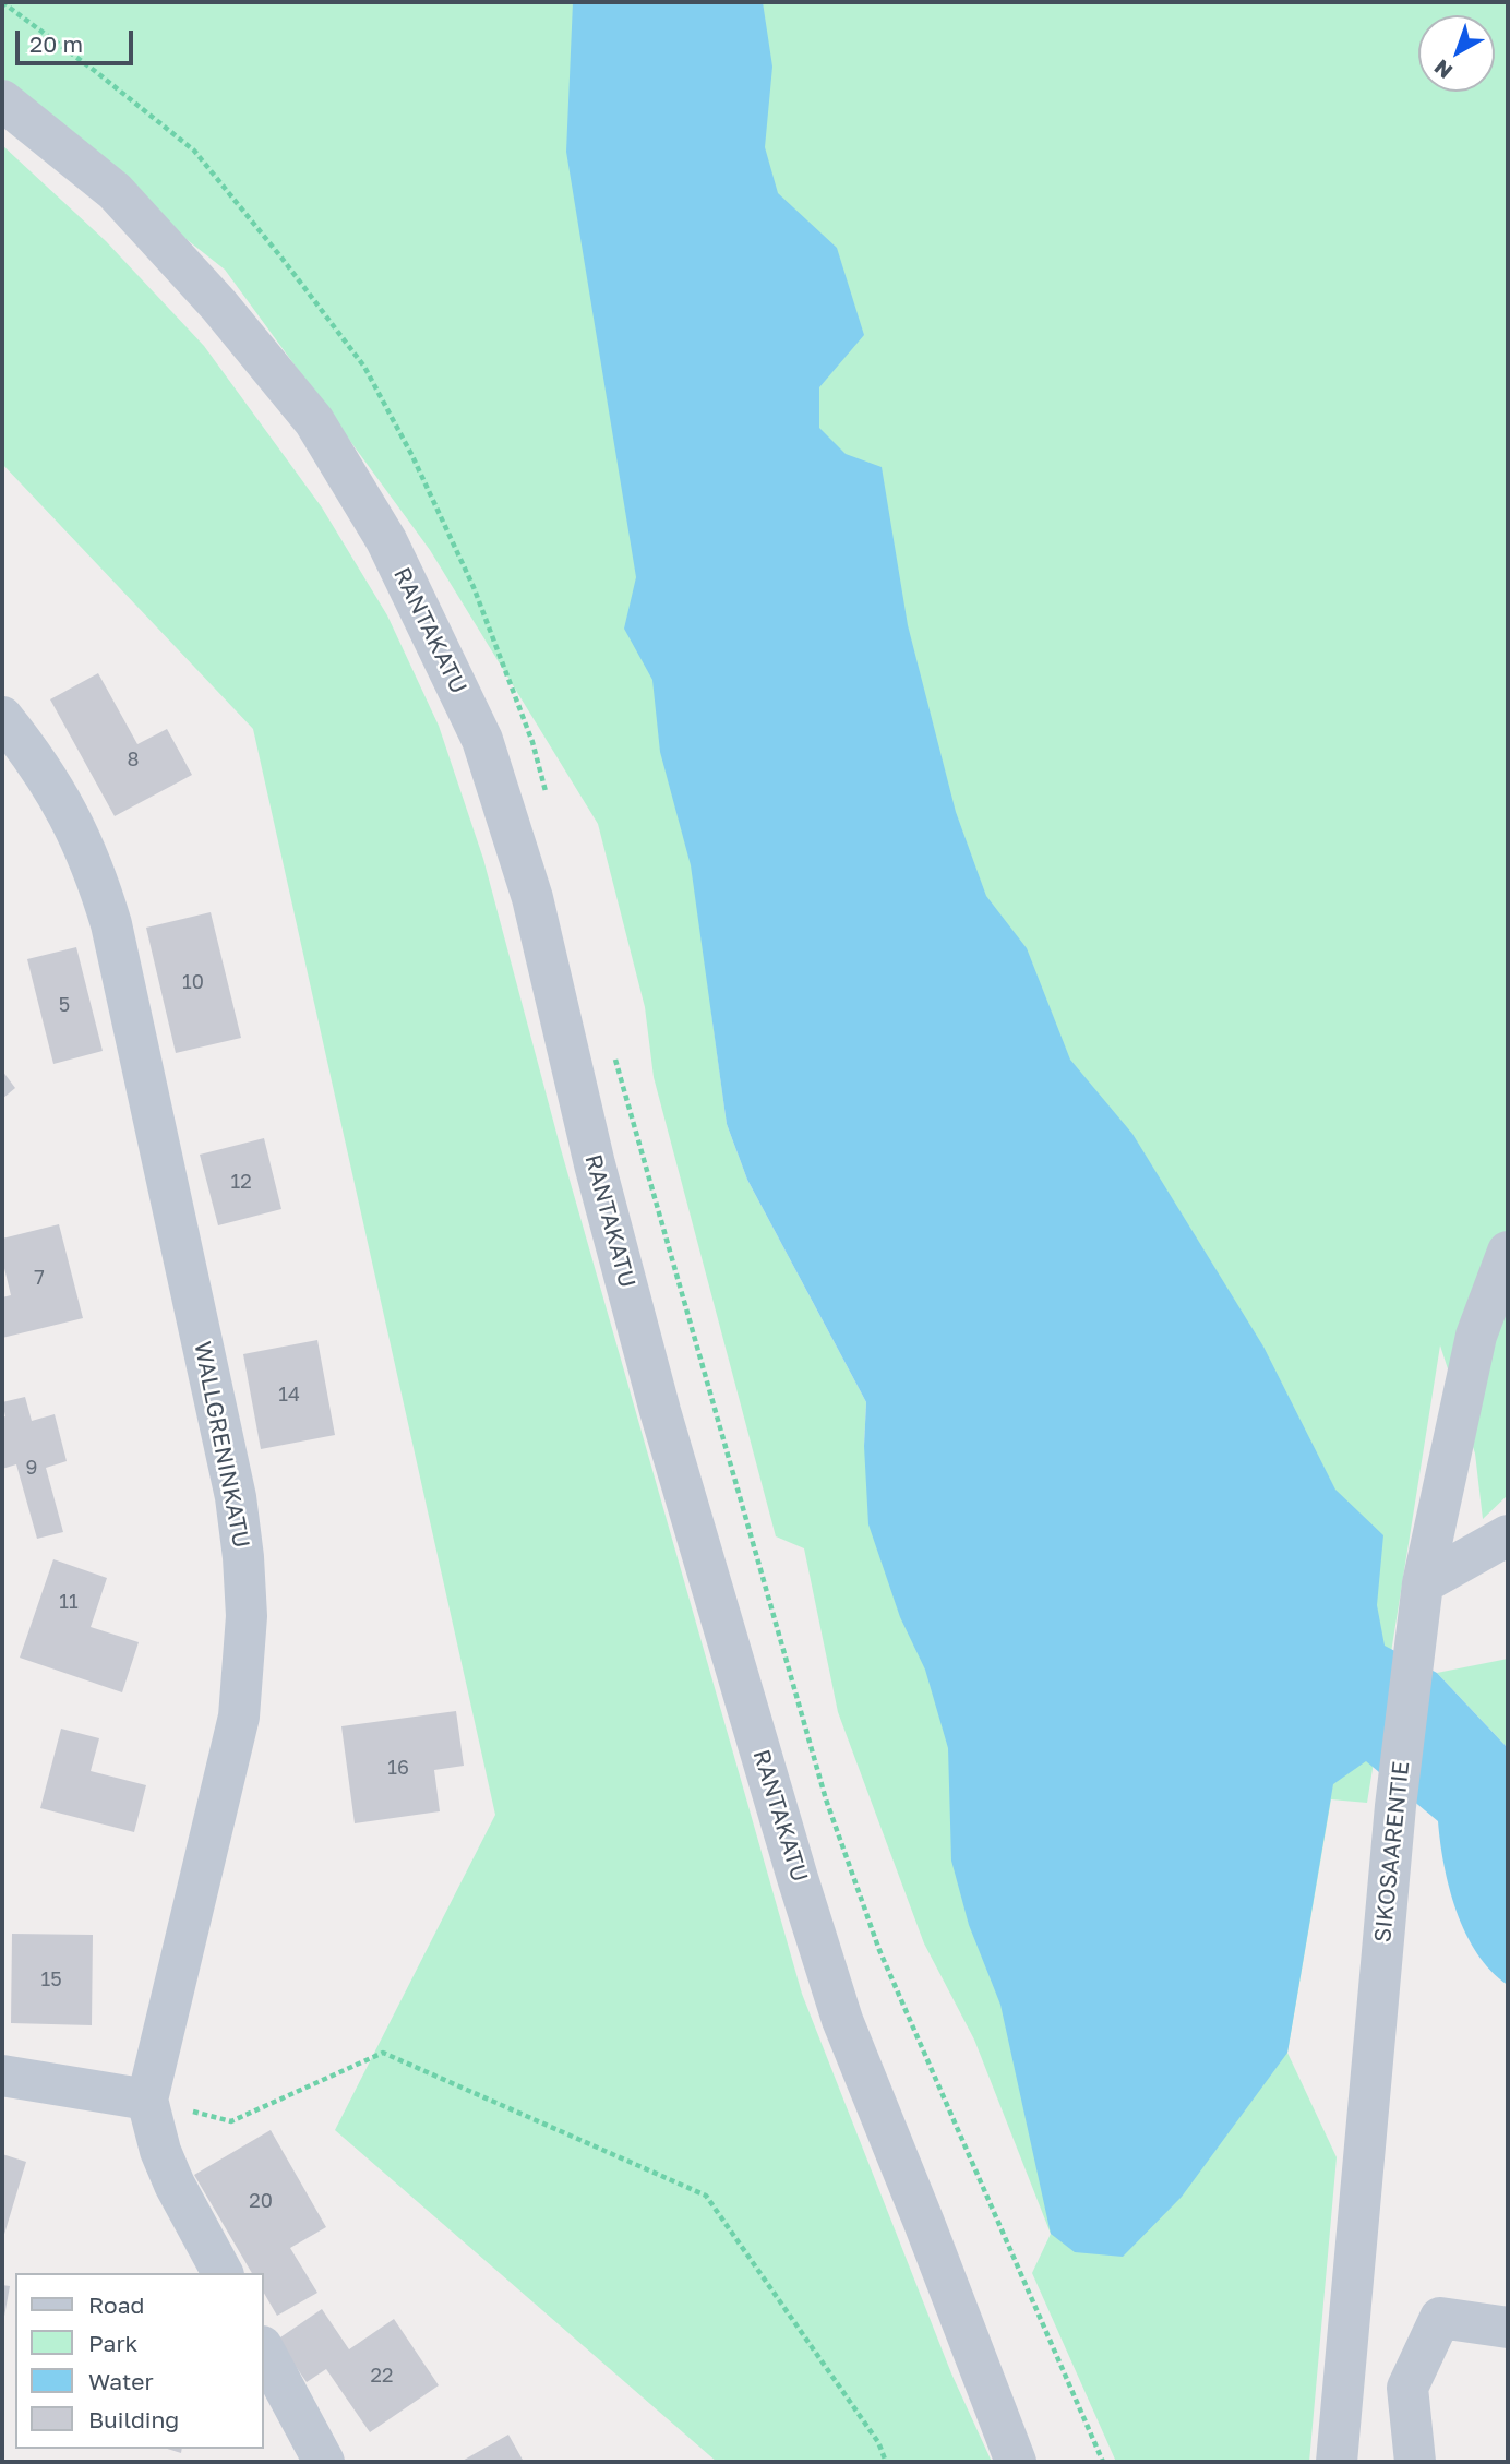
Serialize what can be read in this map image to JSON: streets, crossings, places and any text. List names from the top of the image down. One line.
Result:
{"streets":{"street":["RANTAKATU","WALLGRENINKATU","SIKOSAARENTIE"]},"house_numbers":["8","10","5","12","7","14","9","11","16","15","20","22"],"legend":["Road","Park","Water","Building"],"scale_bar":"20 m","north":"bottom left"}
